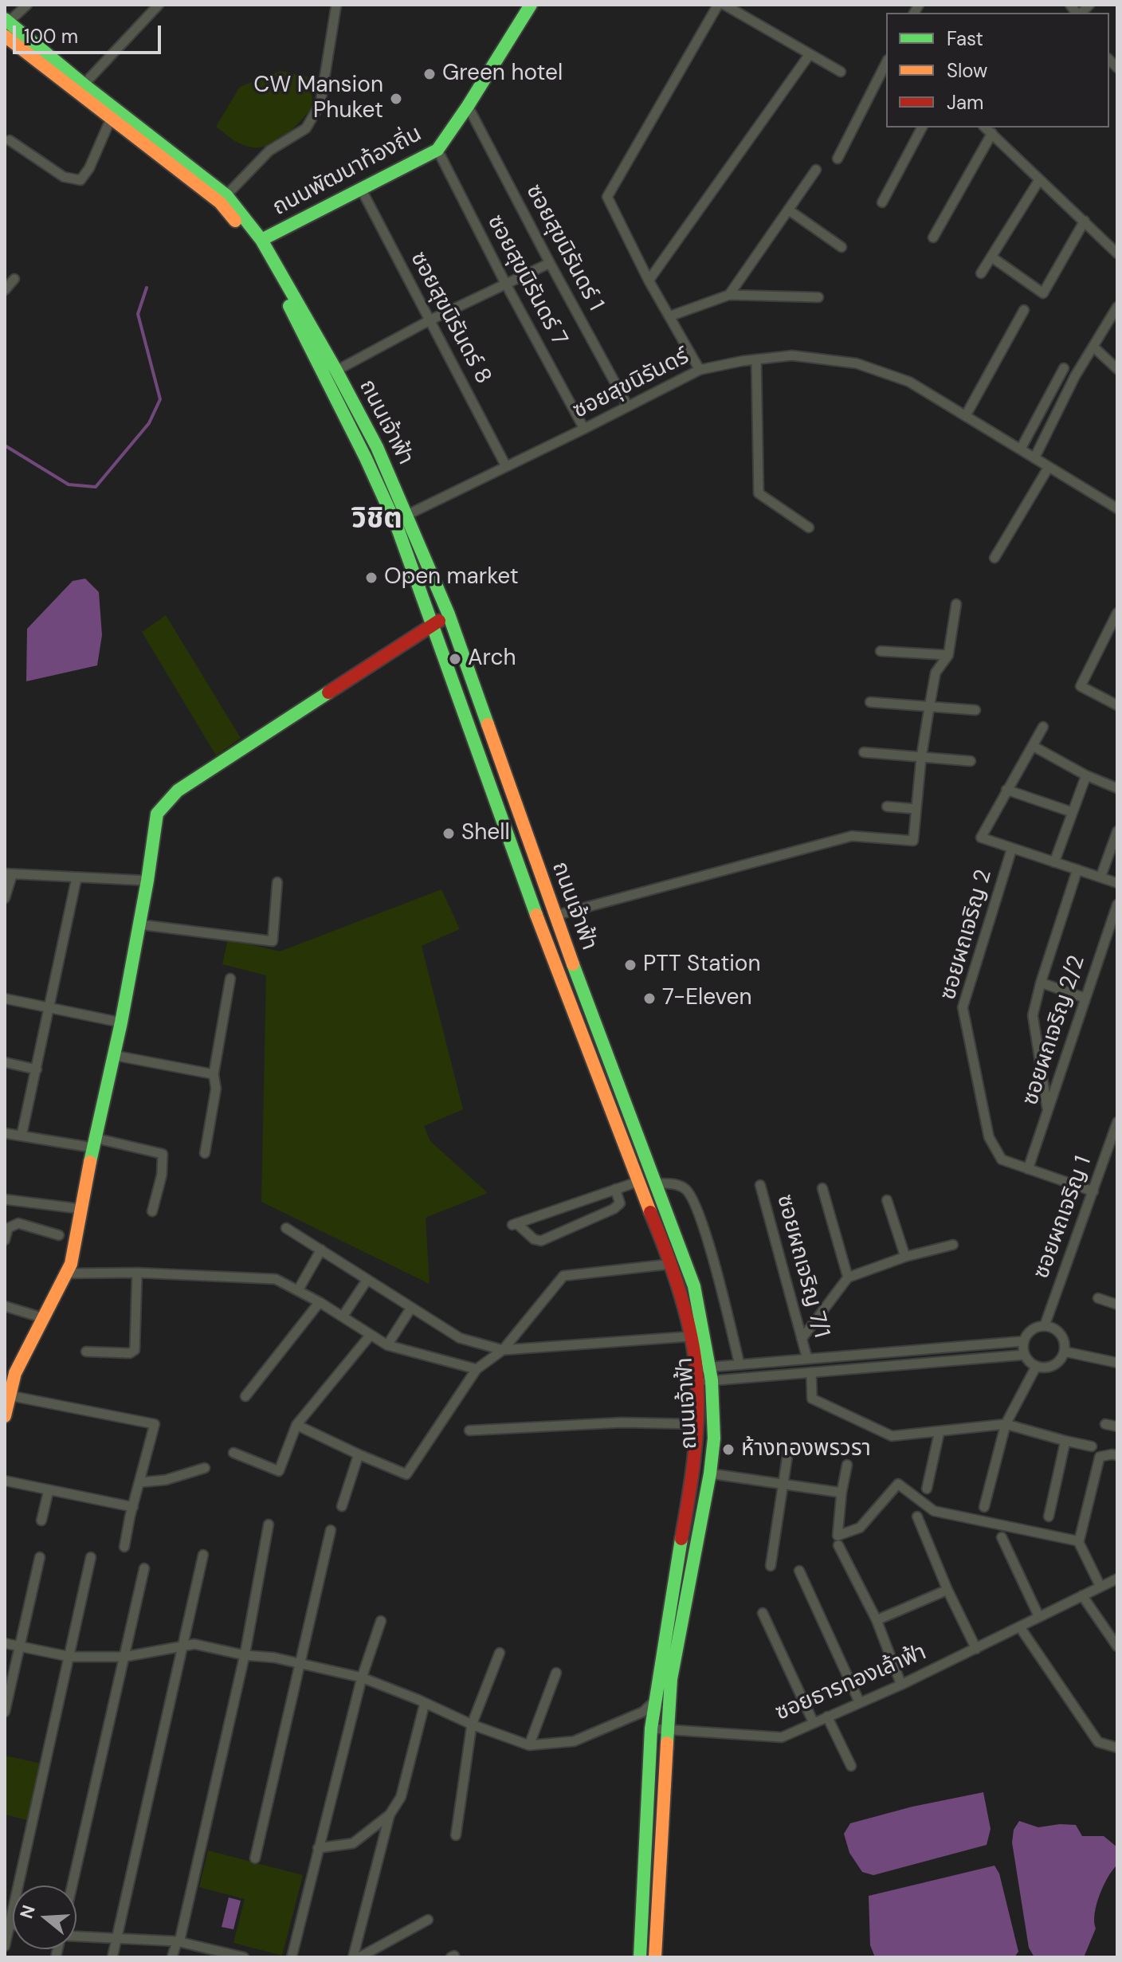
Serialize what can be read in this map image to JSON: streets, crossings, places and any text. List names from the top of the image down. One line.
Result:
{"streets":{"main road":["ถนนพัฒนาท้องถิ่น","ถนนเจ้าฟ้า"],"street":["ซอยสุขนิรันดร์ 1","ซอยสุขนิรันดร์ 7","ซอยสุขนิรันดร์ 8","ซอยสุขนิรันดร์","ซอยผถเจริญ 2","ซอยผถเจริญ 2/2","ซอยผถเจริญ 1","ซอยผถเจริญ 7/1","ซอยธารทองเล้าฟ้า"]},"crossings":[["ถนนพัฒนาท้องถิ่น","ซอยสุขนิรันดร์ 1"],["ถนนพัฒนาท้องถิ่น","ซอยสุขนิรันดร์ 7"],["ถนนพัฒนาท้องถิ่น","ซอยสุขนิรันดร์ 8"],["ถนนพัฒนาท้องถิ่น","ถนนเจ้าฟ้า"],["ซอยสุขนิรันดร์ 1","ซอยสุขนิรันดร์"],["ซอยสุขนิรันดร์ 7","ซอยสุขนิรันดร์"],["ซอยสุขนิรันดร์ 8","ซอยสุขนิรันดร์"],["ซอยสุขนิรันดร์","ถนนเจ้าฟ้า"],["ถนนเจ้าฟ้า","ซอยธารทองเล้าฟ้า"],["ซอยผถเจริญ 2","ซอยผถเจริญ 2/2"],["ซอยผถเจริญ 2","ซอยผถเจริญ 1"]],"districts":["วิชิต"],"places":["Green hotel","CW Mansion Phuket","Open market","Arch","Shell","PTT Station","7-Eleven","ห้างทองพรวรา"],"legend":["Fast","Slow","Jam"],"scale_bar":"100 m","north":"left"}
